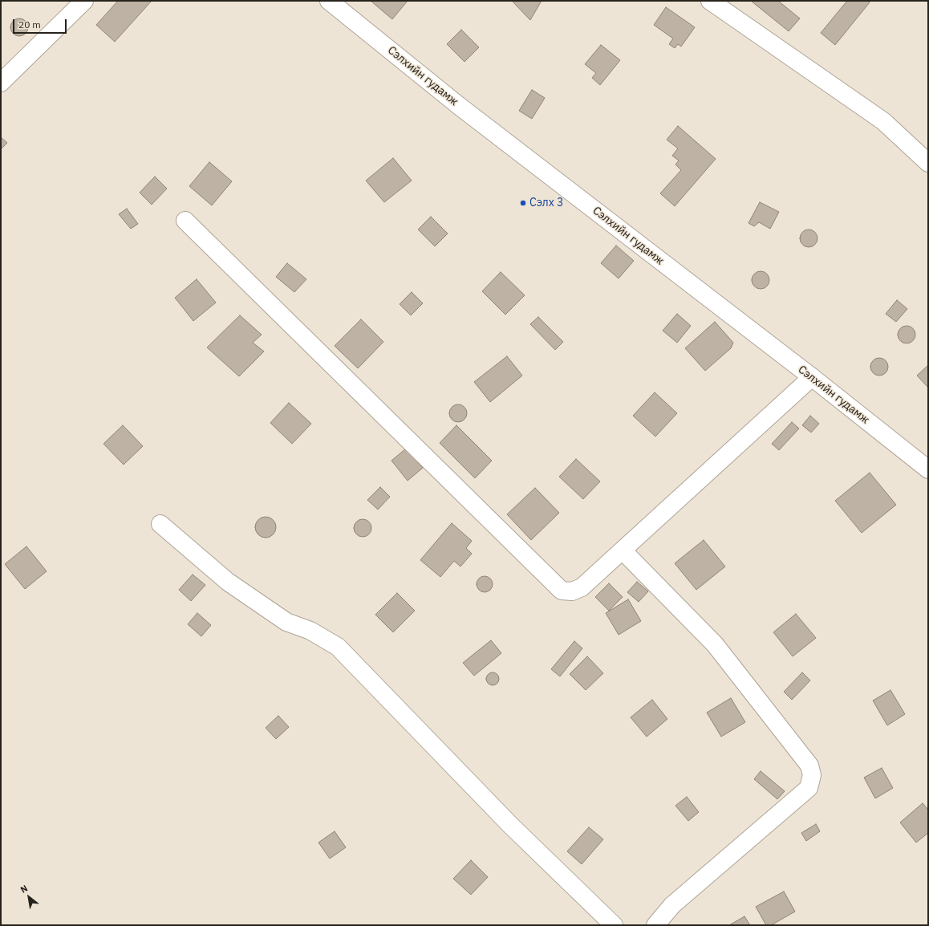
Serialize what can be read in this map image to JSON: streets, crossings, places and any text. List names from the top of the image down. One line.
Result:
{"streets":{"street":["Сэлхийн гудамж"]},"places":["Сэлх 3"],"scale_bar":"20 m","north":"top left"}
